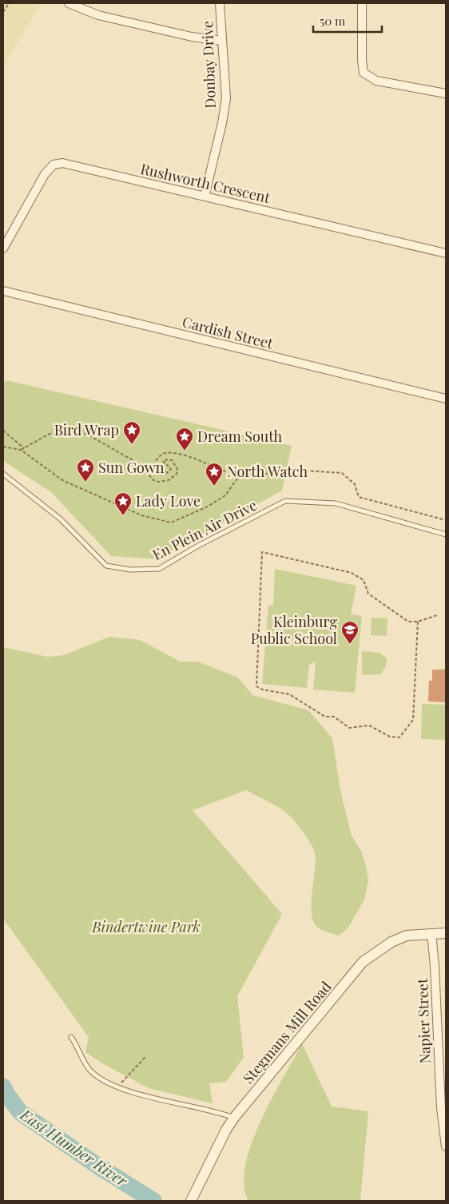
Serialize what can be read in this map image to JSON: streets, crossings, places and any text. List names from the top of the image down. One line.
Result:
{"streets":{"street":["Donbay Drive","Rushworth Crescent","Cardish Street","Napier Street","Stegmans Mill Road"],"lane":["En Plein Air Drive"]},"crossings":[["Donbay Drive","Rushworth Crescent"],["Napier Street","Stegmans Mill Road"]],"water":["East Humber River"],"parks":["Bindertwine Park"],"places":{"place":["Bird Wrap","Dream South","Sun Gown","North Watch","Lady Love"],"school or university":["Kleinburg Public School"]},"scale_bar":"50 m"}
